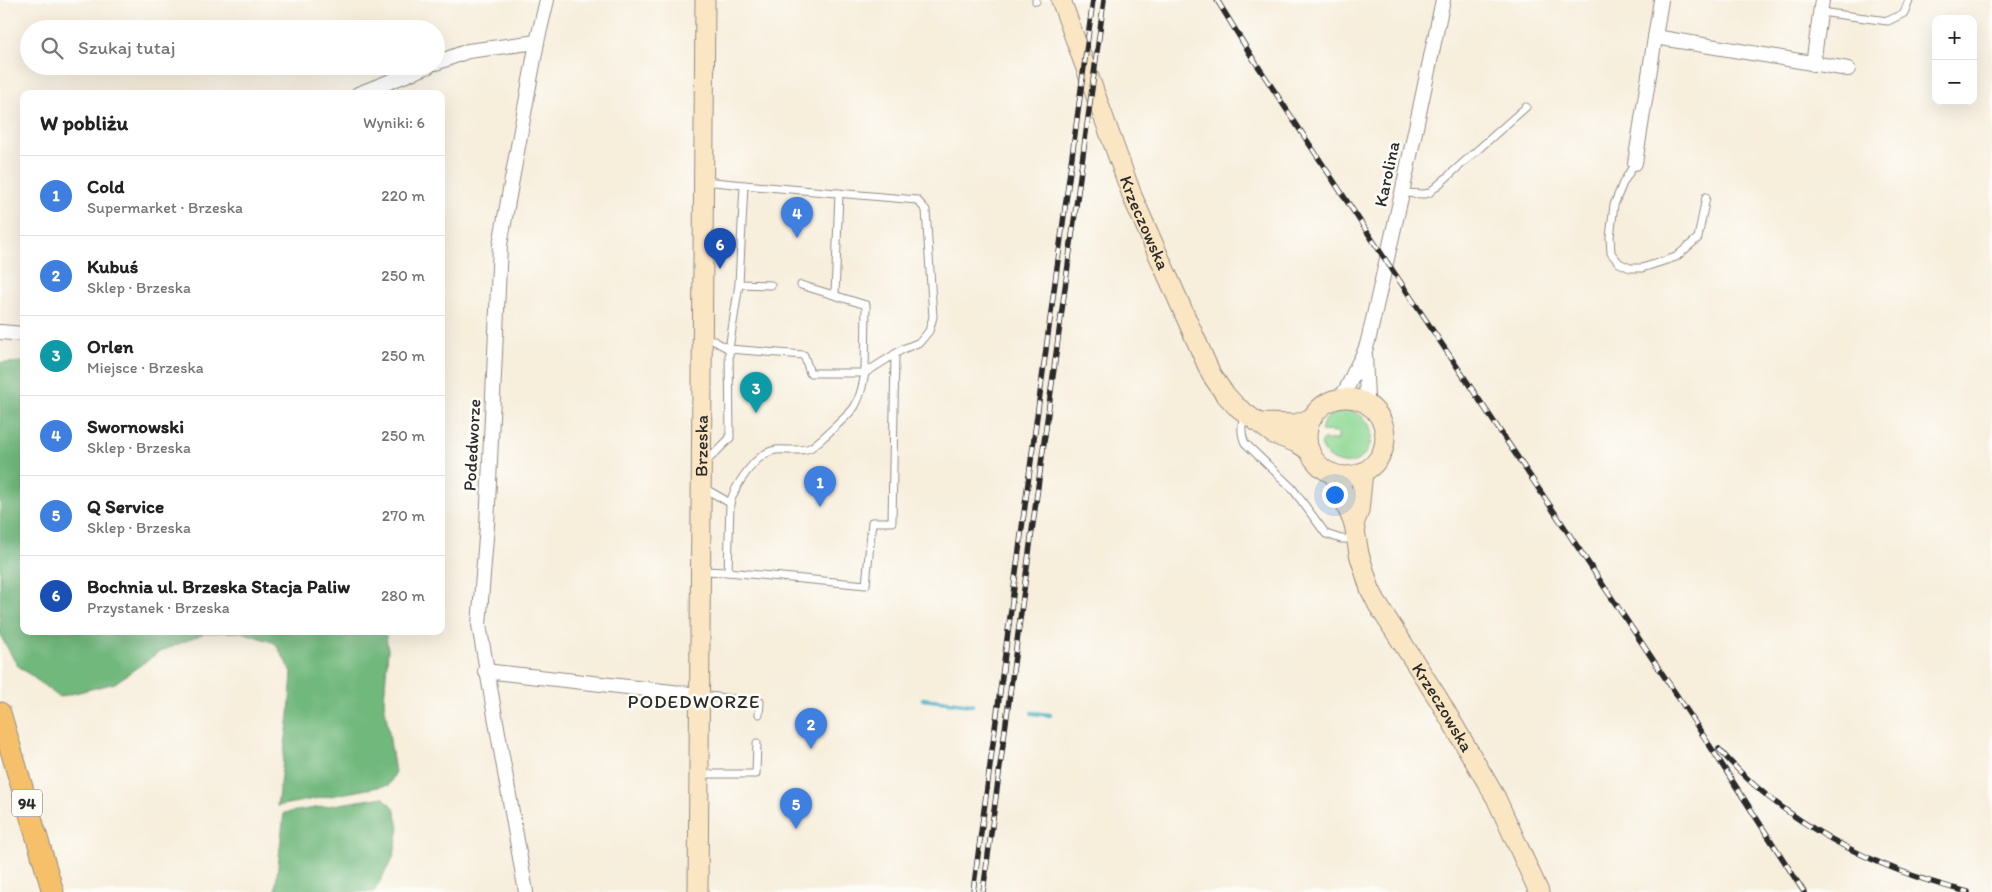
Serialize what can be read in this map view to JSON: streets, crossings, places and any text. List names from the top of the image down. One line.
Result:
{"streets":{"main road":["Krzeczowska","Brzeska","94"],"street":["Karolina","Podedworze"]},"crossings":[["Karolina","Krzeczowska"]],"districts":["PODEDWORZE"],"page":{"map_buttons":["+","−"],"search":"Szukaj tutaj","heading":["W pobliżu","Wyniki: 6"],"list":[{"mark":"1","name":"Cold","note":"Supermarket · Brzeska","value":"220 m"},{"mark":"2","name":"Kubuś","note":"Sklep · Brzeska","value":"250 m"},{"mark":"3","name":"Orlen","note":"Miejsce · Brzeska","value":"250 m"},{"mark":"4","name":"Swornowski","note":"Sklep · Brzeska","value":"250 m"},{"mark":"5","name":"Q Service","note":"Sklep · Brzeska","value":"270 m"},{"mark":"6","name":"Bochnia ul. Brzeska Stacja Paliw","note":"Przystanek · Brzeska","value":"280 m"}],"pins":["4","6","3","1","2","5"]}}
